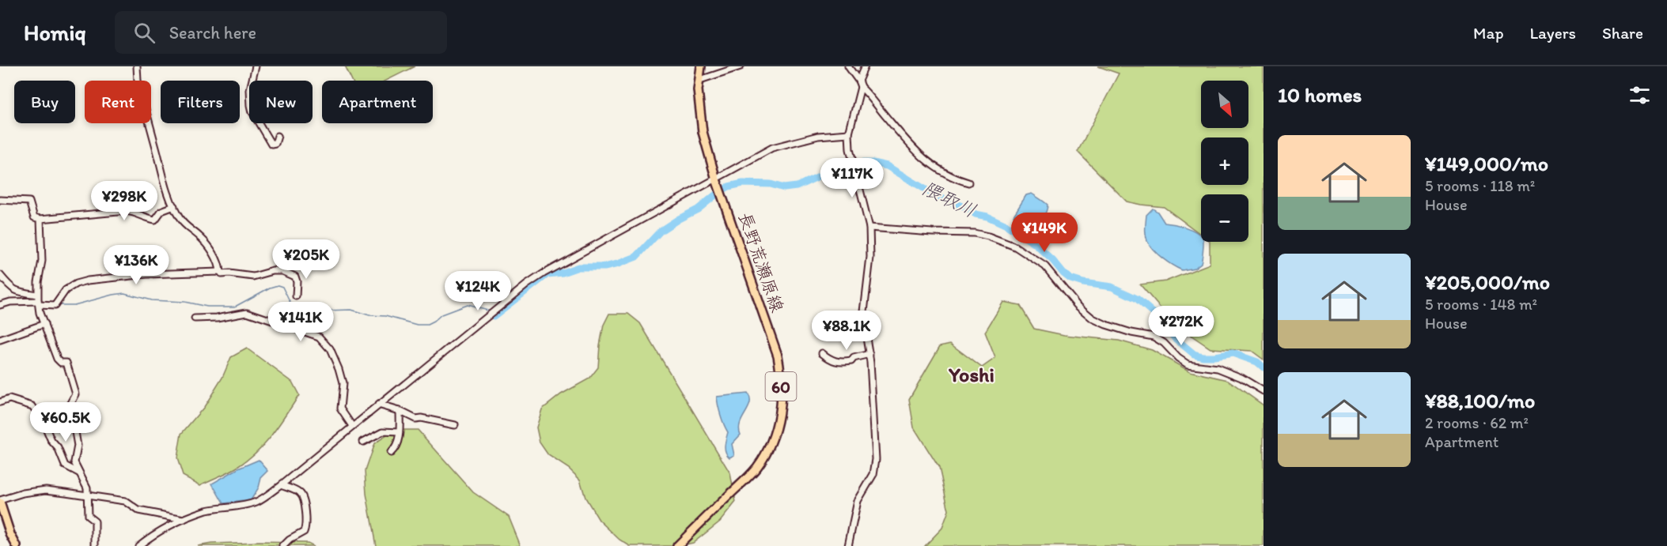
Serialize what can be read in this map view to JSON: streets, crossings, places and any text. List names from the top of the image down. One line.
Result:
{"streets":{"main road":["長野荒瀬原線","60"]},"districts":["Yoshi"],"water":["隈取川"],"north":"bottom right","page":{"header":"Homiq","search":"Search here","nav":["Map","Layers","Share"],"heading":"10 homes","map_buttons":["+","−"],"chip":["Buy","Rent","Filters","New","Apartment"],"list":[{"name":"¥149,000/mo","note":"5 rooms · 118 m² · House"},{"name":"¥205,000/mo","note":"5 rooms · 148 m² · House"},{"name":"¥88,100/mo","note":"2 rooms · 62 m² · Apartment"}],"price":["¥117K","¥298K","¥149K","¥205K","¥136K","¥124K","¥141K","¥272K","¥88.1K","¥60.5K"]}}
